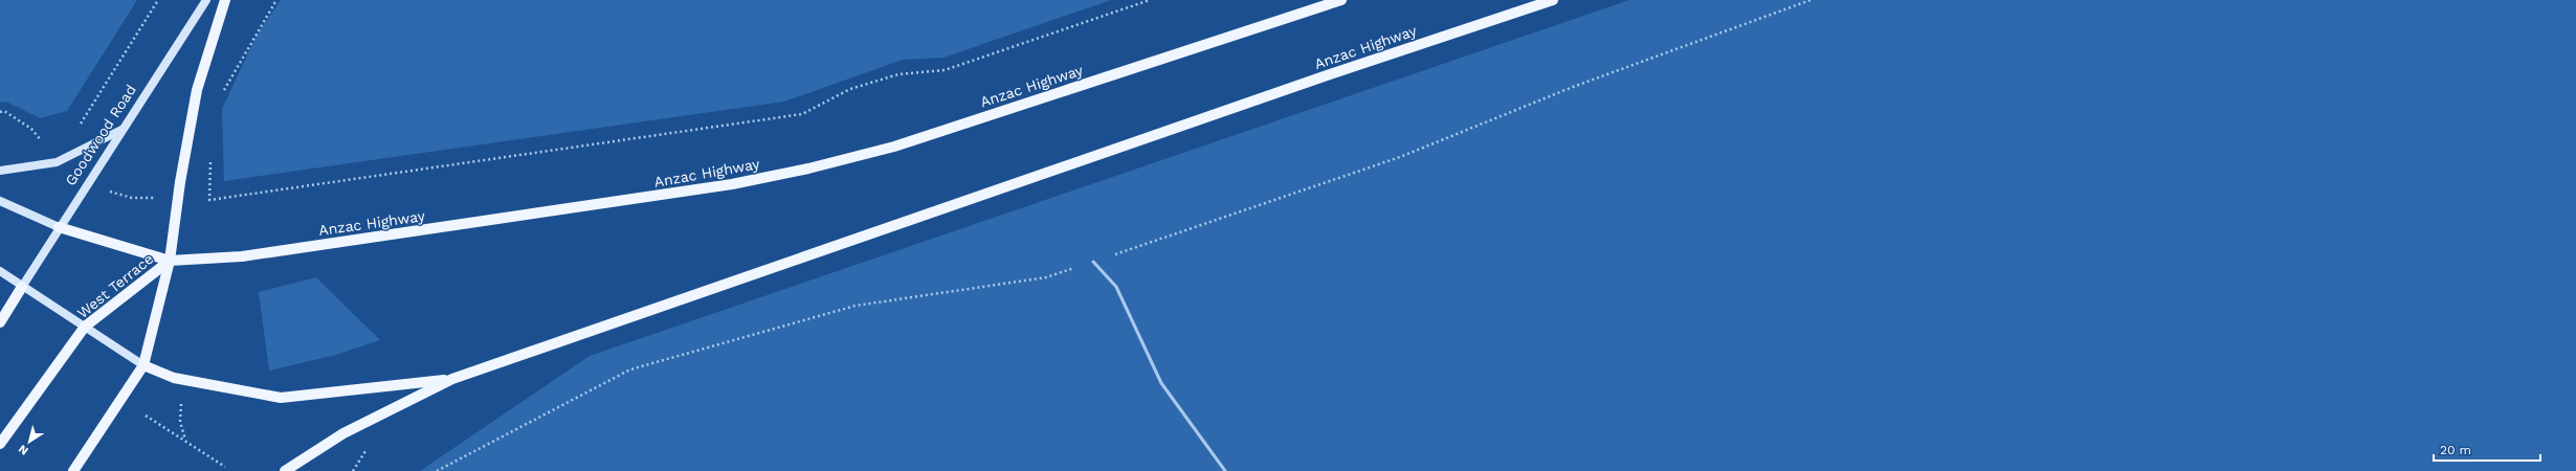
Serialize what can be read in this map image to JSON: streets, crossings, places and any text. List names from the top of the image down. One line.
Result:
{"streets":{"main road":["Anzac Highway","Goodwood Road","West Terrace"]},"crossings":[["Anzac Highway","Goodwood Road"],["Anzac Highway","West Terrace"]],"scale_bar":"20 m","north":"bottom left"}
